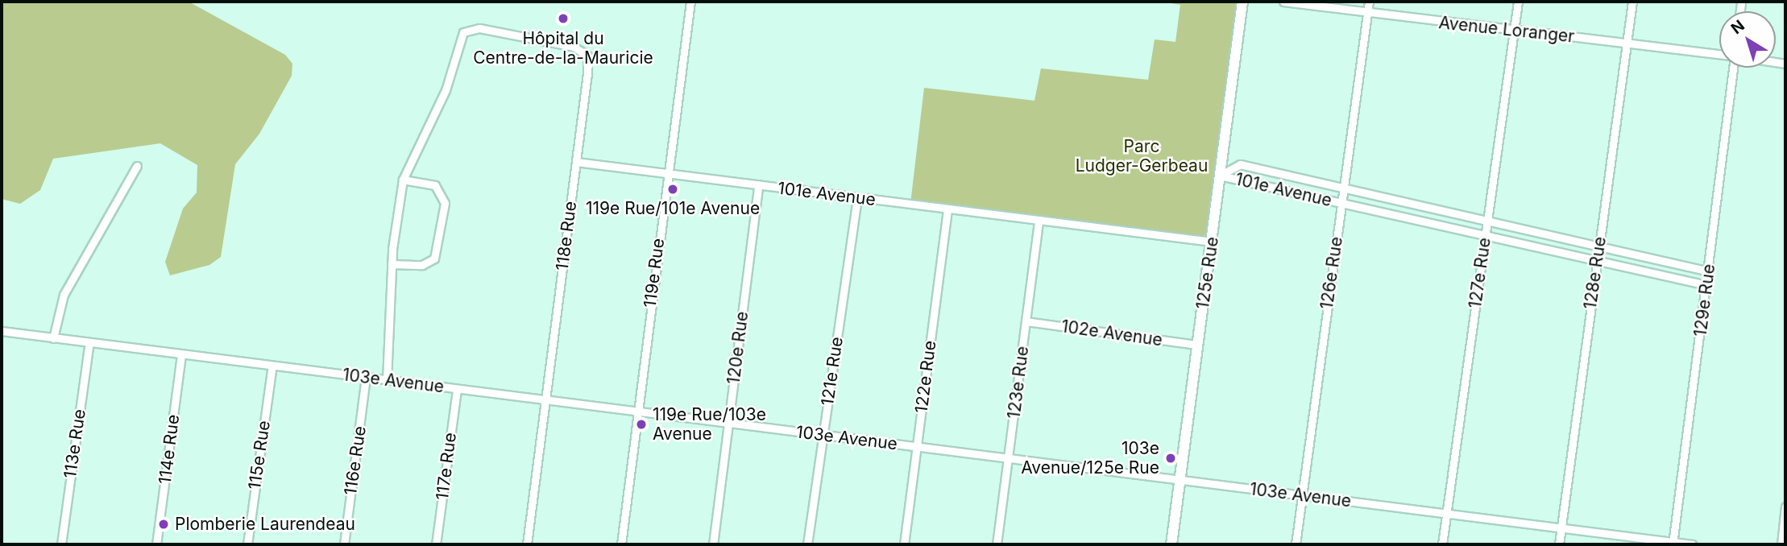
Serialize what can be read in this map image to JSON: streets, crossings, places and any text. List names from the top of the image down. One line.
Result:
{"streets":{"main road":["125e Rue"],"street":["Avenue Loranger","101e Avenue","118e Rue","119e Rue","126e Rue","127e Rue","128e Rue","129e Rue","102e Avenue","120e Rue","121e Rue","122e Rue","103e Avenue","123e Rue","113e Rue","114e Rue","115e Rue","116e Rue","117e Rue"]},"crossings":[["Avenue Loranger","126e Rue"],["Avenue Loranger","127e Rue"],["Avenue Loranger","128e Rue"],["101e Avenue","118e Rue"],["101e Avenue","119e Rue"],["101e Avenue","125e Rue"],["101e Avenue","126e Rue"],["101e Avenue","127e Rue"],["101e Avenue","128e Rue"],["101e Avenue","129e Rue"],["101e Avenue","120e Rue"],["101e Avenue","121e Rue"],["101e Avenue","122e Rue"],["101e Avenue","123e Rue"],["118e Rue","103e Avenue"],["119e Rue","103e Avenue"],["125e Rue","102e Avenue"],["125e Rue","103e Avenue"],["126e Rue","103e Avenue"],["127e Rue","103e Avenue"],["128e Rue","103e Avenue"],["129e Rue","103e Avenue"],["102e Avenue","123e Rue"],["120e Rue","103e Avenue"],["121e Rue","103e Avenue"],["122e Rue","103e Avenue"],["103e Avenue","123e Rue"],["103e Avenue","113e Rue"],["103e Avenue","114e Rue"],["103e Avenue","115e Rue"],["103e Avenue","116e Rue"],["103e Avenue","117e Rue"]],"parks":["Parc Ludger-Gerbeau"],"places":["Hôpital du Centre-de-la-Mauricie","119e Rue/101e Avenue","119e Rue/103e Avenue","103e Avenue/125e Rue","Plomberie Laurendeau"],"north":"top left"}
